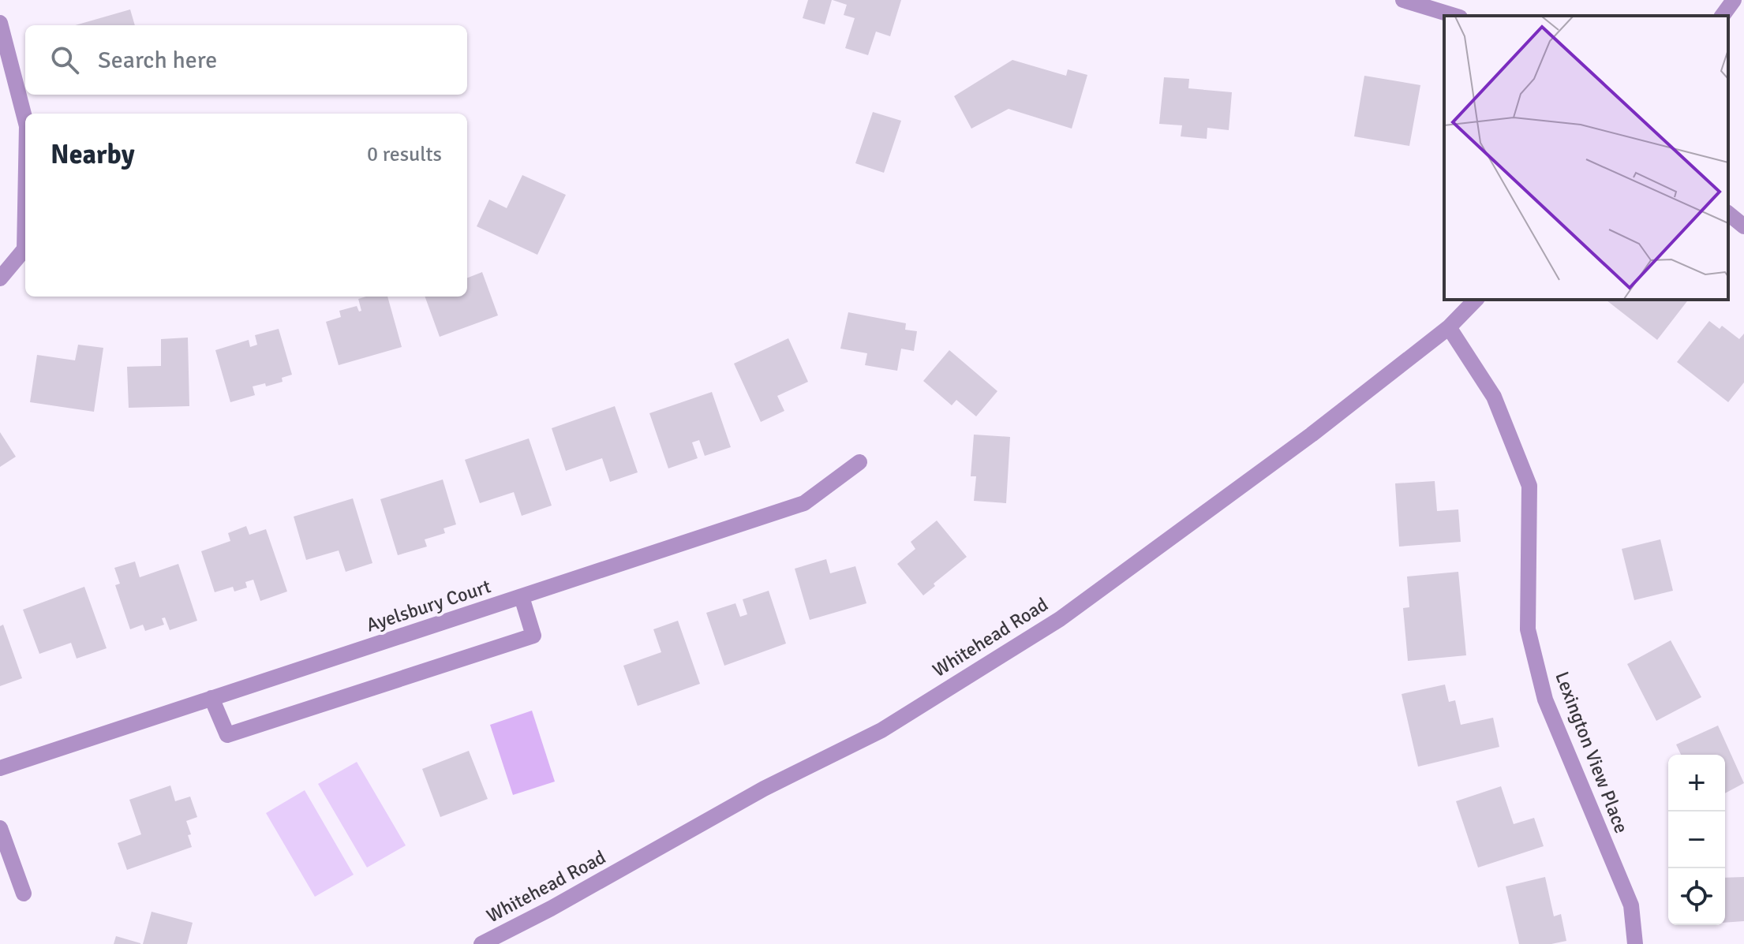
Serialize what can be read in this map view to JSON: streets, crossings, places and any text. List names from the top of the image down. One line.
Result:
{"streets":{"street":["Ayelsbury Court","Whitehead Road","Lexington View Place"]},"crossings":[["Whitehead Road","Lexington View Place"]],"page":{"search":"Search here","heading":["Nearby","0 results"],"map_buttons":["+","−"]}}
